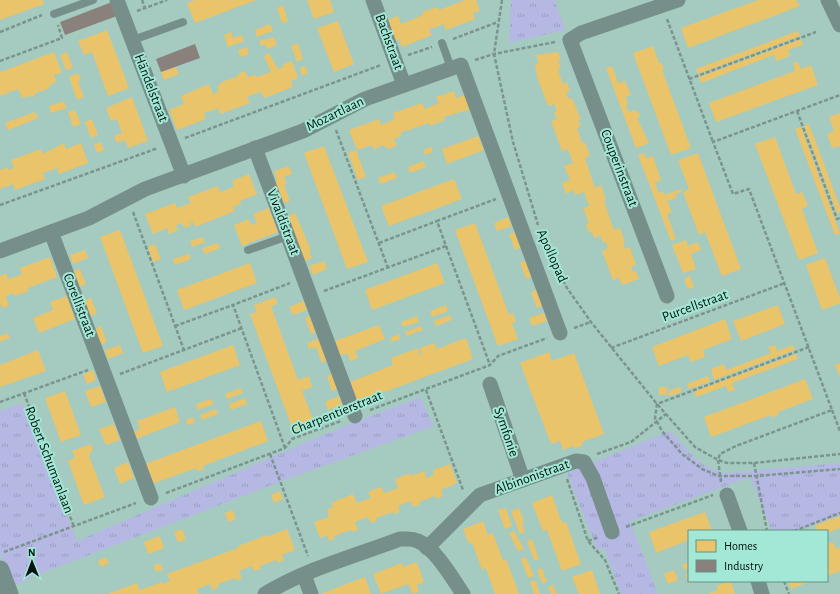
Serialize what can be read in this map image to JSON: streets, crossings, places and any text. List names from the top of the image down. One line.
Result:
{"streets":{"street":["Bachstraat","Händelstraat","Mozartlaan","Couperinstraat","Vivaldistraat","Apollopad","Corellistraat","Symfonie","Albinonistraat"],"path":["Purcellstraat","Charpentierstraat","Robert Schumanlaan"]},"crossings":[["Bachstraat","Mozartlaan"],["Händelstraat","Mozartlaan"],["Mozartlaan","Vivaldistraat"],["Mozartlaan","Apollopad"],["Mozartlaan","Corellistraat"],["Vivaldistraat","Charpentierstraat"],["Apollopad","Purcellstraat"],["Apollopad","Charpentierstraat"],["Corellistraat","Charpentierstraat"],["Corellistraat","Robert Schumanlaan"],["Charpentierstraat","Robert Schumanlaan"],["Symfonie","Albinonistraat"]],"legend":["Homes","Industry"],"north":"top"}
